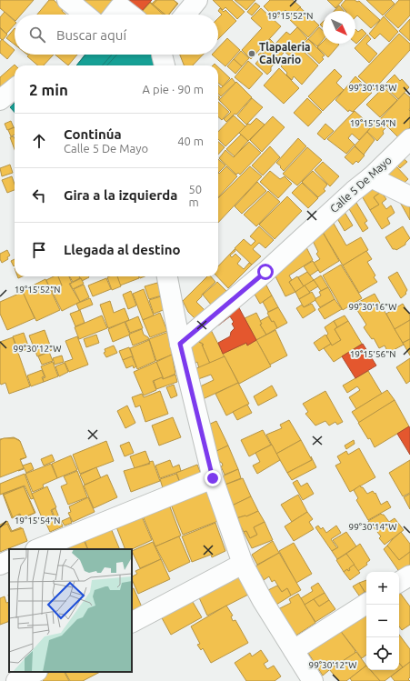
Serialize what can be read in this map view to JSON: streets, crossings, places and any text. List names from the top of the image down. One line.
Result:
{"streets":{"street":["Calle 5 De Mayo"]},"places":["Tlapaleria Calvario"],"north":"bottom right","page":{"search":"Buscar aquí","heading":["2 min","A pie · 90 m"],"list":[["Continúa","Calle 5 De Mayo","40 m"],["Gira a la izquierda","50 m"],"Llegada al destino"],"map_buttons":["+","−"]},"coordinates":["19°15'52\"N","99°30'18\"W","19°15'54\"N","99°30'16\"W","99°30'12\"W","19°15'56\"N","99°30'14\"W"]}
